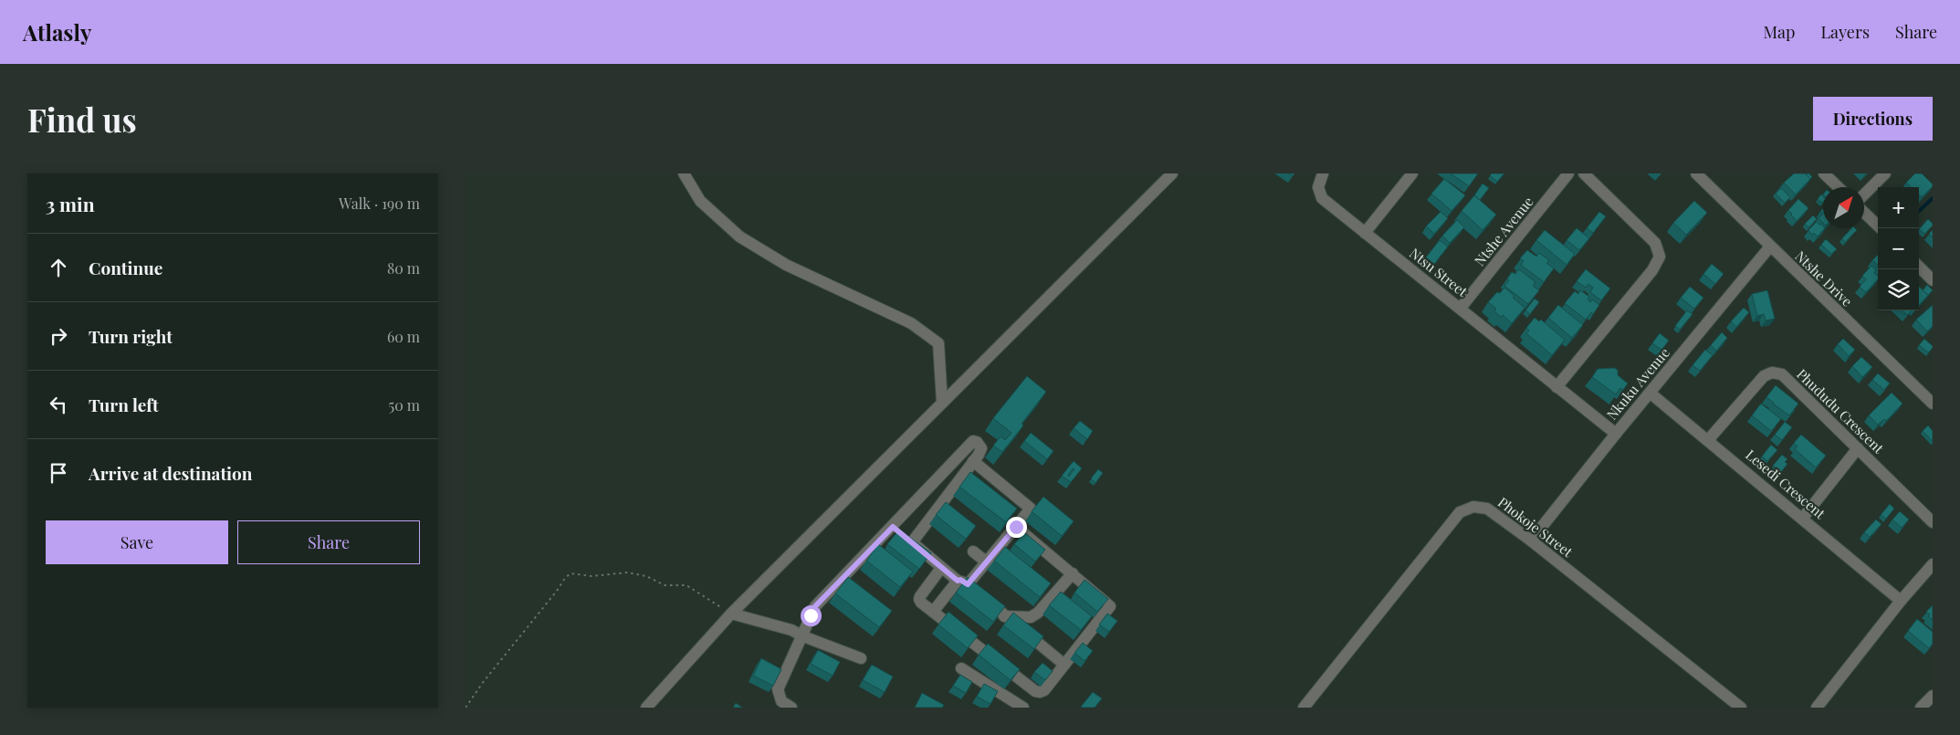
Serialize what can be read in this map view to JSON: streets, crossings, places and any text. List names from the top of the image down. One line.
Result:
{"streets":{"street":["Ntshe Avenue","Ntsu Street","Ntshe Drive","Nkuku Avenue","Phududu Crescent","Lesedi Crescent","Phokoje Street"]},"crossings":[["Ntshe Avenue","Ntsu Street"],["Ntsu Street","Nkuku Avenue"],["Ntshe Drive","Nkuku Avenue"],["Nkuku Avenue","Lesedi Crescent"],["Nkuku Avenue","Phokoje Street"],["Phududu Crescent","Lesedi Crescent"]],"north":"top right","page":{"header":"Atlasly","nav":["Map","Layers","Share"],"buttons":["Directions",["Save","Share"]],"title":"Find us","heading":["3 min","Walk · 190 m"],"map_buttons":["+","−"],"list":[["Continue","80 m"],["Turn right","60 m"],["Turn left","50 m"],"Arrive at destination"]}}
